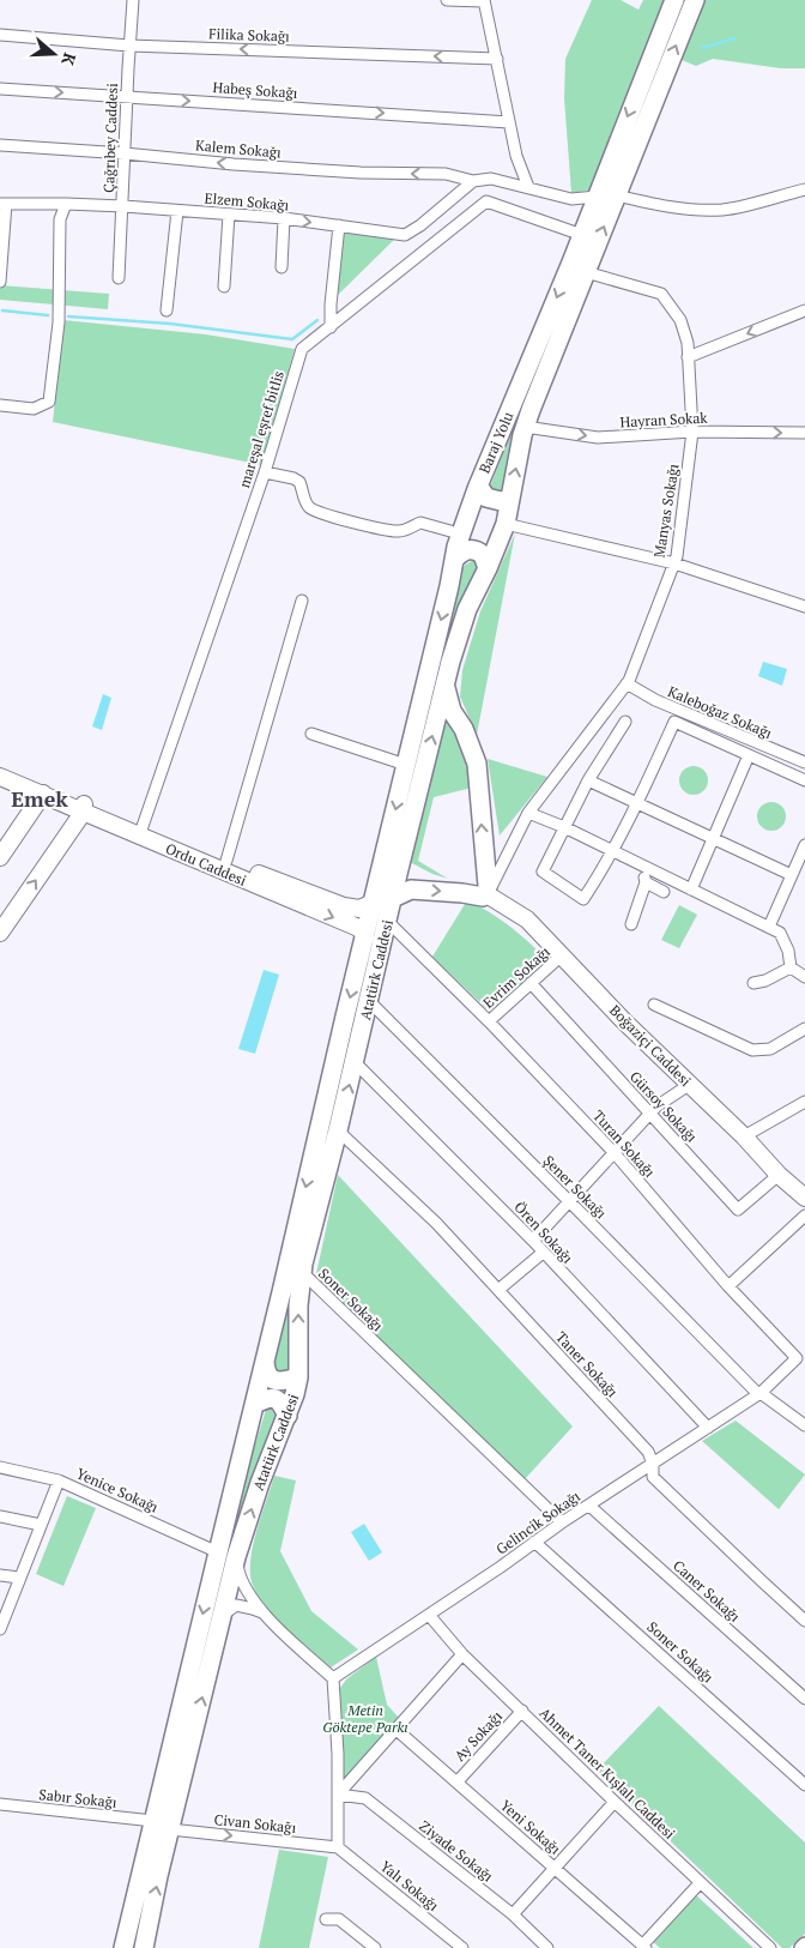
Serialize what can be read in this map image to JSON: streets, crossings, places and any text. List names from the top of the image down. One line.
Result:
{"streets":{"main road":["Baraj Yolu","Ordu Caddesi","Atatürk Caddesi","Boğaziçi Caddesi"],"street":["Filika Sokağı","Habeş Sokağı","Çağrıbey Caddesi","Kalem Sokağı","Elzem Sokağı","Hayran Sokak","mareşal eşref bitlis","Manyas Sokağı","Kaleboğaz Sokağı","Evrim Sokağı","Gürsoy Sokağı","Turan Sokağı","Şener Sokağı","Ören Sokağı","Soner Sokağı","Taner Sokağı","Yenice Sokağı","Gelincik Sokağı","Caner Sokağı","Ay Sokağı","Ahmet Taner Kışlalı Caddesi","Sabır Sokağı","Civan Sokağı","Yeni Sokağı","Ziyade Sokağı","Yalı Sokağı"]},"crossings":[["Filika Sokağı","Çağrıbey Caddesi"],["Habeş Sokağı","Çağrıbey Caddesi"],["Çağrıbey Caddesi","Kalem Sokağı"],["Çağrıbey Caddesi","Elzem Sokağı"],["Kalem Sokağı","Elzem Sokağı"],["Kalem Sokağı","Baraj Yolu"],["Hayran Sokak","Baraj Yolu"],["Hayran Sokak","Manyas Sokağı"],["mareşal eşref bitlis","Baraj Yolu"],["mareşal eşref bitlis","Ordu Caddesi"],["Baraj Yolu","Manyas Sokağı"],["Baraj Yolu","Ordu Caddesi"],["Baraj Yolu","Atatürk Caddesi"],["Manyas Sokağı","Kaleboğaz Sokağı"],["Manyas Sokağı","Boğaziçi Caddesi"],["Ordu Caddesi","Atatürk Caddesi"],["Atatürk Caddesi","Turan Sokağı"],["Atatürk Caddesi","Şener Sokağı"],["Atatürk Caddesi","Ören Sokağı"],["Atatürk Caddesi","Soner Sokağı"],["Atatürk Caddesi","Taner Sokağı"],["Atatürk Caddesi","Yenice Sokağı"],["Atatürk Caddesi","Sabır Sokağı"],["Atatürk Caddesi","Civan Sokağı"],["Evrim Sokağı","Boğaziçi Caddesi"],["Evrim Sokağı","Gürsoy Sokağı"],["Evrim Sokağı","Turan Sokağı"],["Boğaziçi Caddesi","Gürsoy Sokağı"],["Turan Sokağı","Şener Sokağı"],["Turan Sokağı","Gelincik Sokağı"],["Şener Sokağı","Gelincik Sokağı"],["Ören Sokağı","Gelincik Sokağı"],["Soner Sokağı","Gelincik Sokağı"],["Taner Sokağı","Gelincik Sokağı"],["Gelincik Sokağı","Caner Sokağı"],["Gelincik Sokağı","Ahmet Taner Kışlalı Caddesi"],["Ay Sokağı","Ahmet Taner Kışlalı Caddesi"],["Ay Sokağı","Yeni Sokağı"],["Sabır Sokağı","Civan Sokağı"],["Civan Sokağı","Yalı Sokağı"]],"one_way":["Filika Sokağı","Habeş Sokağı","Kalem Sokağı","Hayran Sokak","Civan Sokağı"],"districts":["Emek"],"parks":["Metin Göktepe Parkı"],"north":"right"}
